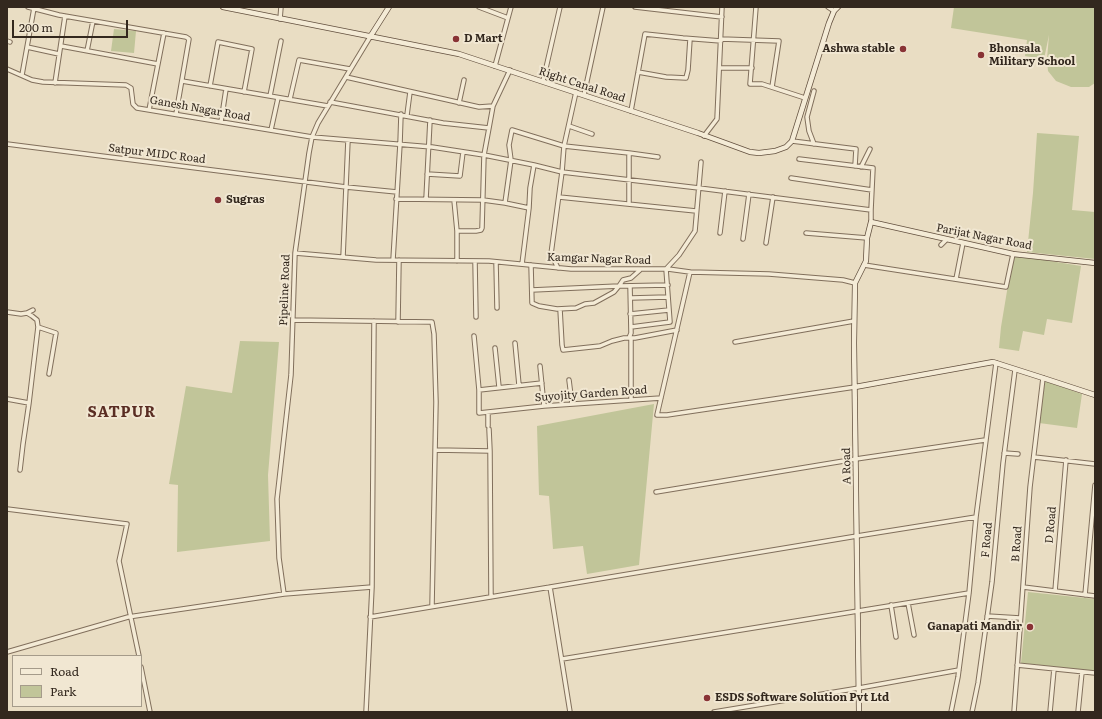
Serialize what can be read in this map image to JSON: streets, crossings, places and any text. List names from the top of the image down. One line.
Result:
{"streets":{"street":["Right Canal Road","Ganesh Nagar Road","Satpur MIDC Road","Parijat Nagar Road","Kamgar Nagar Road","Pipeline Road","Suyojity Garden Road","A Road","D Road","F Road","B Road"]},"crossings":[["Right Canal Road","Pipeline Road"],["Ganesh Nagar Road","Pipeline Road"],["Satpur MIDC Road","Pipeline Road"],["Parijat Nagar Road","A Road"],["Kamgar Nagar Road","Pipeline Road"],["Kamgar Nagar Road","A Road"],["Suyojity Garden Road","A Road"]],"districts":["SATPUR"],"places":["D Mart","Ashwa stable","Bhonsala Military School","Sugras","Ganapati Mandir","ESDS Software Solution Pvt Ltd"],"legend":["Road","Park"],"scale_bar":"200 m"}
